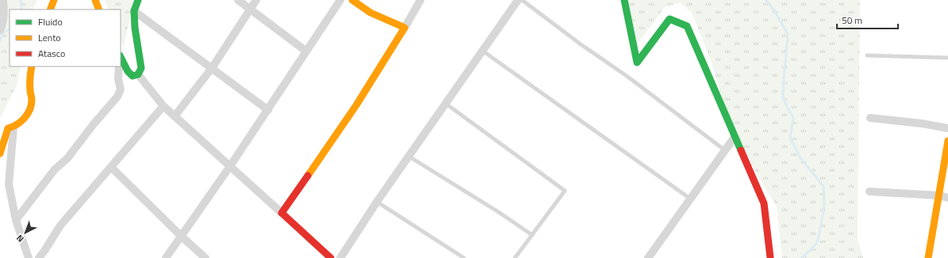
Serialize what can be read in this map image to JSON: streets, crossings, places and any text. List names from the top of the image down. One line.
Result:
{"legend":["Fluido","Lento","Atasco"],"scale_bar":"50 m","north":"bottom left"}
